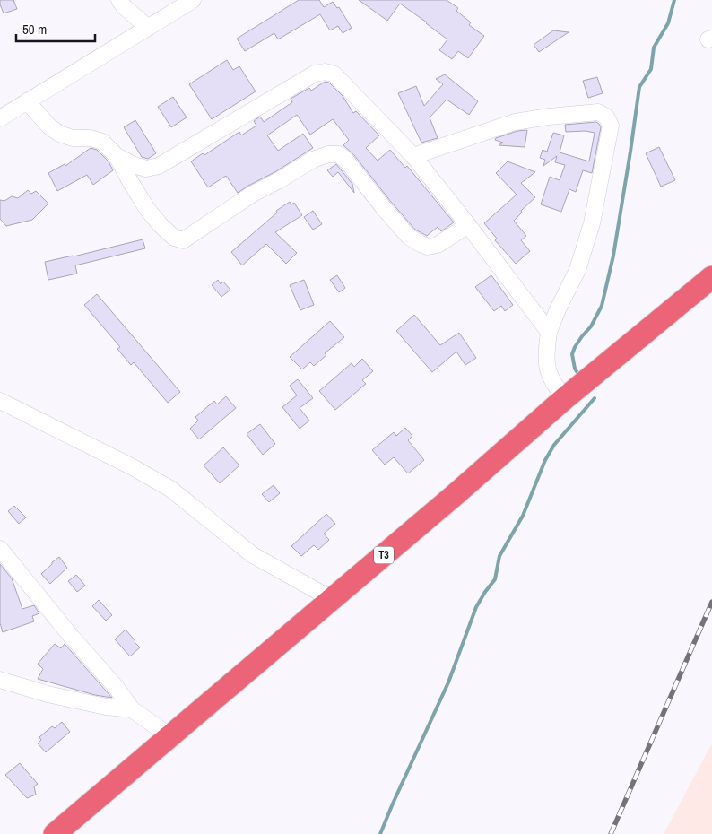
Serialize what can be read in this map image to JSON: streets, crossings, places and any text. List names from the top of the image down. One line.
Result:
{"streets":{"highway":["T3"]},"scale_bar":"50 m"}
